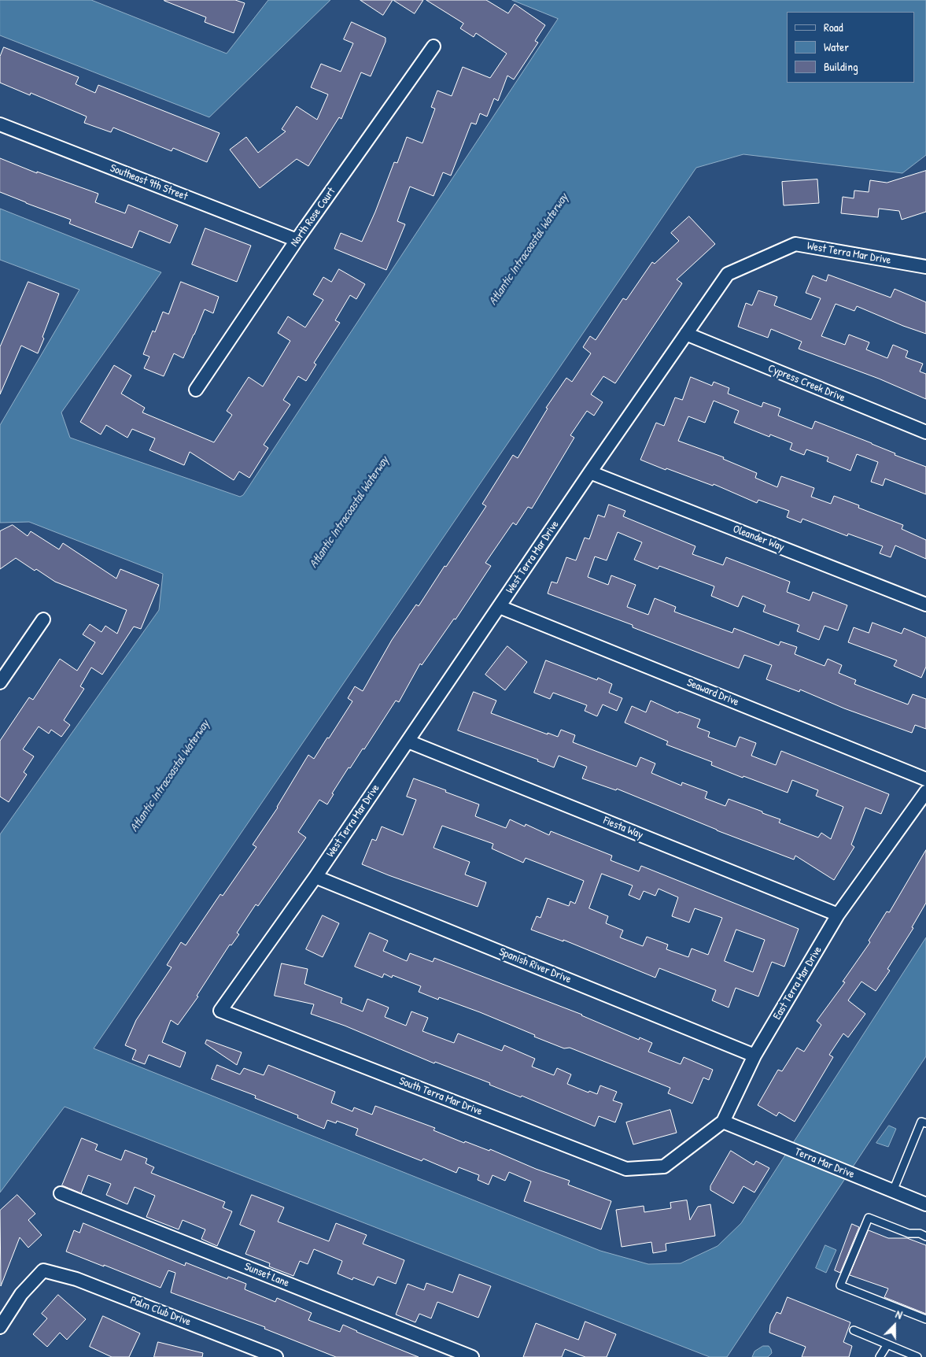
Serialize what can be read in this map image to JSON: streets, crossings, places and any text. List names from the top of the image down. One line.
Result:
{"streets":{"street":["Southeast 9th Street","North Rose Court","West Terra Mar Drive","Cypress Creek Drive","Oleander Way","Seaward Drive","Fiesta Way","Spanish River Drive","East Terra Mar Drive","South Terra Mar Drive","Terra Mar Drive","Sunset Lane","Palm Club Drive"]},"crossings":[["Southeast 9th Street","North Rose Court"],["West Terra Mar Drive","Cypress Creek Drive"],["West Terra Mar Drive","Oleander Way"],["West Terra Mar Drive","Seaward Drive"],["West Terra Mar Drive","Fiesta Way"],["West Terra Mar Drive","Spanish River Drive"],["West Terra Mar Drive","South Terra Mar Drive"],["Fiesta Way","East Terra Mar Drive"],["Spanish River Drive","East Terra Mar Drive"],["East Terra Mar Drive","South Terra Mar Drive"],["East Terra Mar Drive","Terra Mar Drive"]],"water":["Atlantic Intracoastal Waterway"],"legend":["Road","Water","Building"],"north":"top"}
